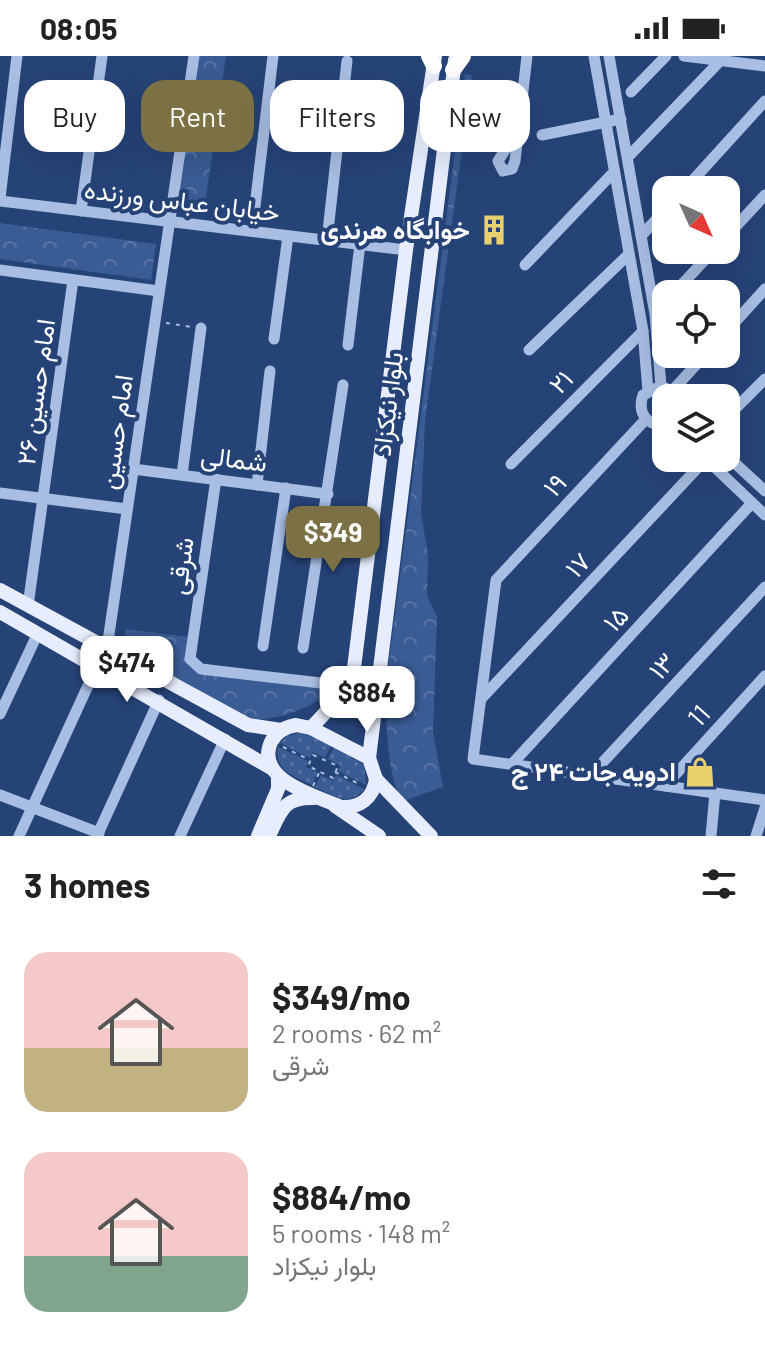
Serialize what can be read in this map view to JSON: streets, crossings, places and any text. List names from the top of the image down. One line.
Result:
{"streets":{"main road":["بلوار نیکزاد"],"street":["خیابان عباس ورزنده","۲۱","امام حسین ۲۶","امام حسین","شمالی","۱۹","۱۷","شرقی","۱۵","۱۳","11"]},"crossings":[["خیابان عباس ورزنده","بلوار نیکزاد"],["خیابان عباس ورزنده","امام حسین"],["امام حسین","شمالی"],["شمالی","شرقی"],["۱۹","۱۷"]],"places":{"building":["خوابگاه هرندی"],"shop":["ادویه جات ۲۴ ج"]},"north":"bottom right","page":{"status":"08:05","chip":["Buy","Rent","Filters","New"],"price":["$349","$474","$884"],"heading":"3 homes","list":[{"name":"$349/mo","note":"2 rooms · 62 m² · شرقی"},{"name":"$884/mo","note":"5 rooms · 148 m² · بلوار نیکزاد"}]}}
